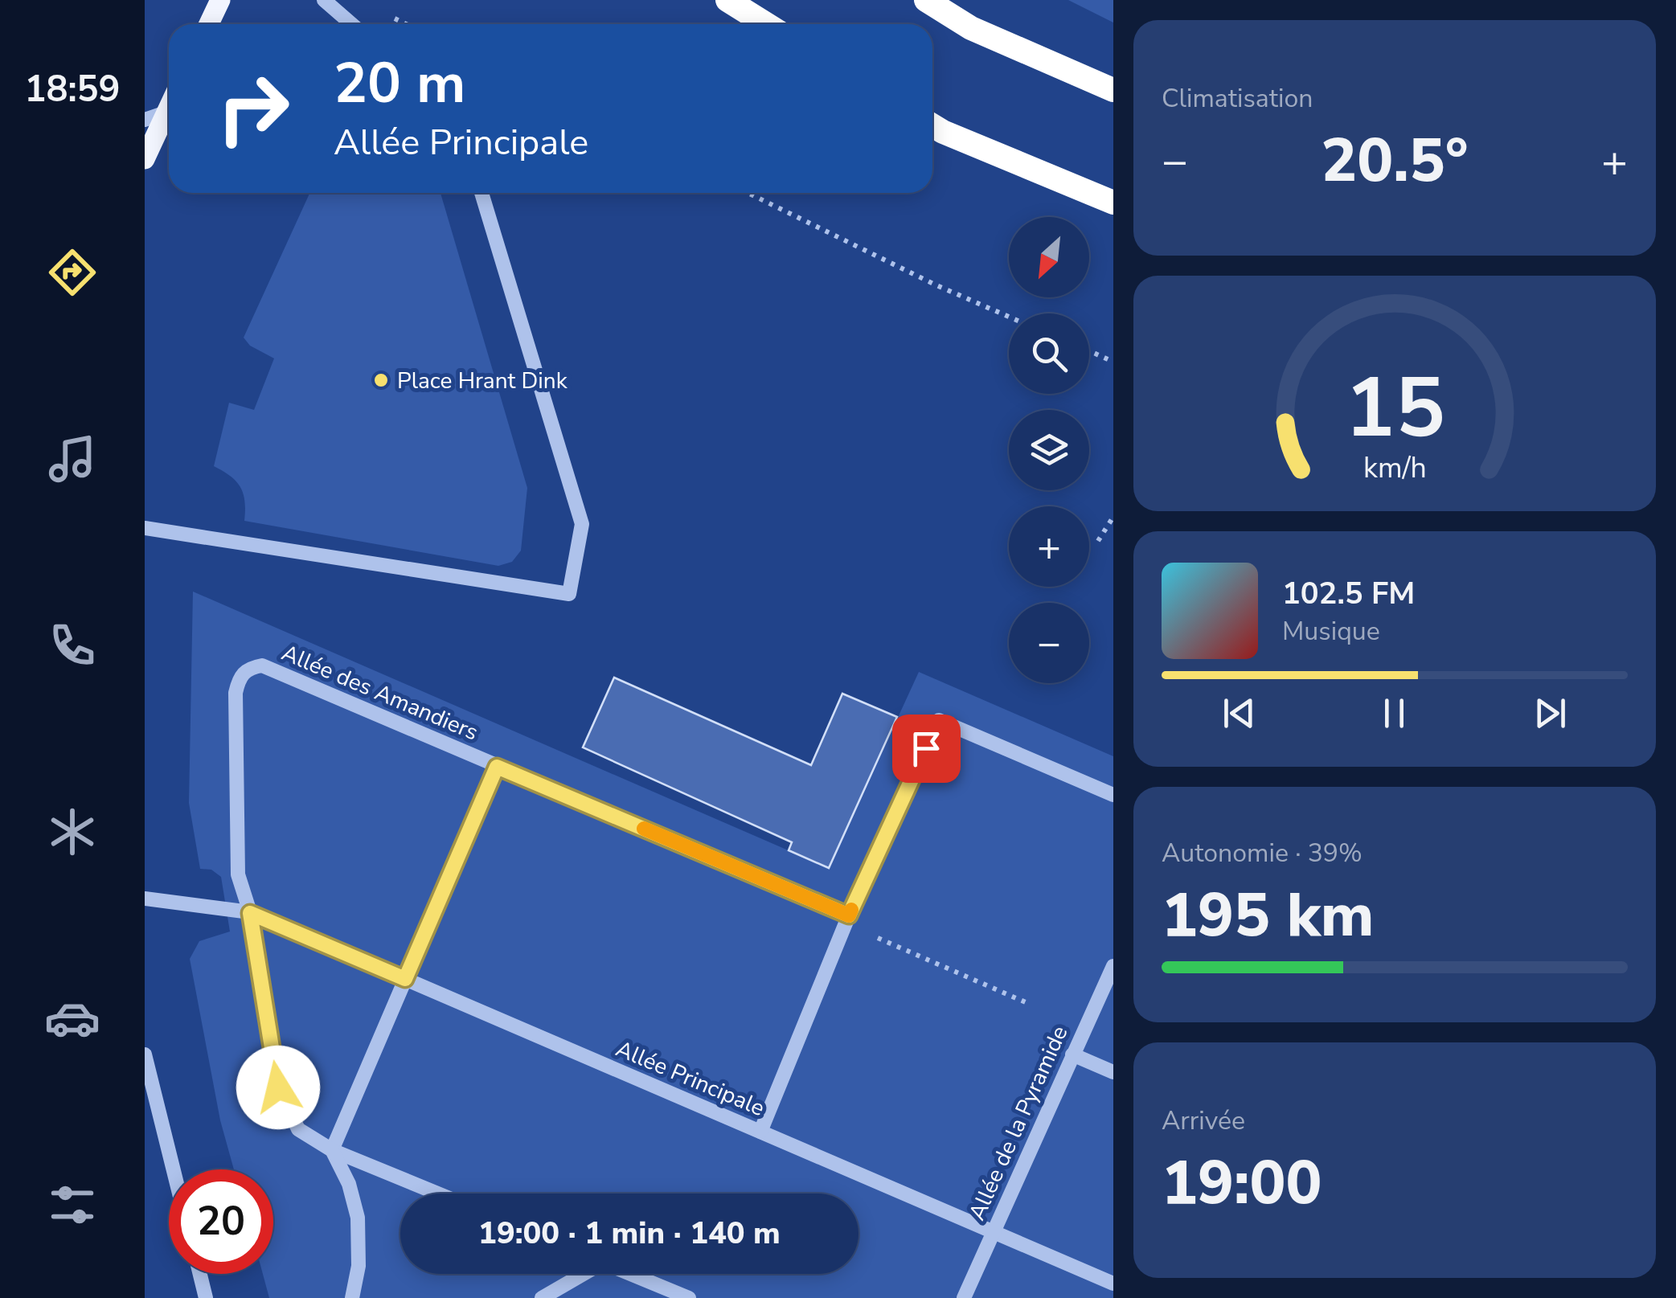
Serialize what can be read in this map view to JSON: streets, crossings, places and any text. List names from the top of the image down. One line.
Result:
{"streets":{"street":["Allée des Amandiers","Allée Principale","Allée de la Pyramide"]},"crossings":[["Allée des Amandiers","Allée Principale"],["Allée Principale","Allée de la Pyramide"]],"places":["Place Hrant Dink"],"north":"bottom left","page":{"tabs":"18:59","tile":["Climatisation",["Autonomie · 39%","195 km"],["Arrivée","19:00"]],"turn":["20 m","Allée Principale"],"heat":["−","20.5°","+"],"map_buttons":["+","−"],"song":["102.5 FM","Musique"],"limit":"20","trip":"19:00 · 1 min · 140 m","gauge":["15","km/h"]}}
